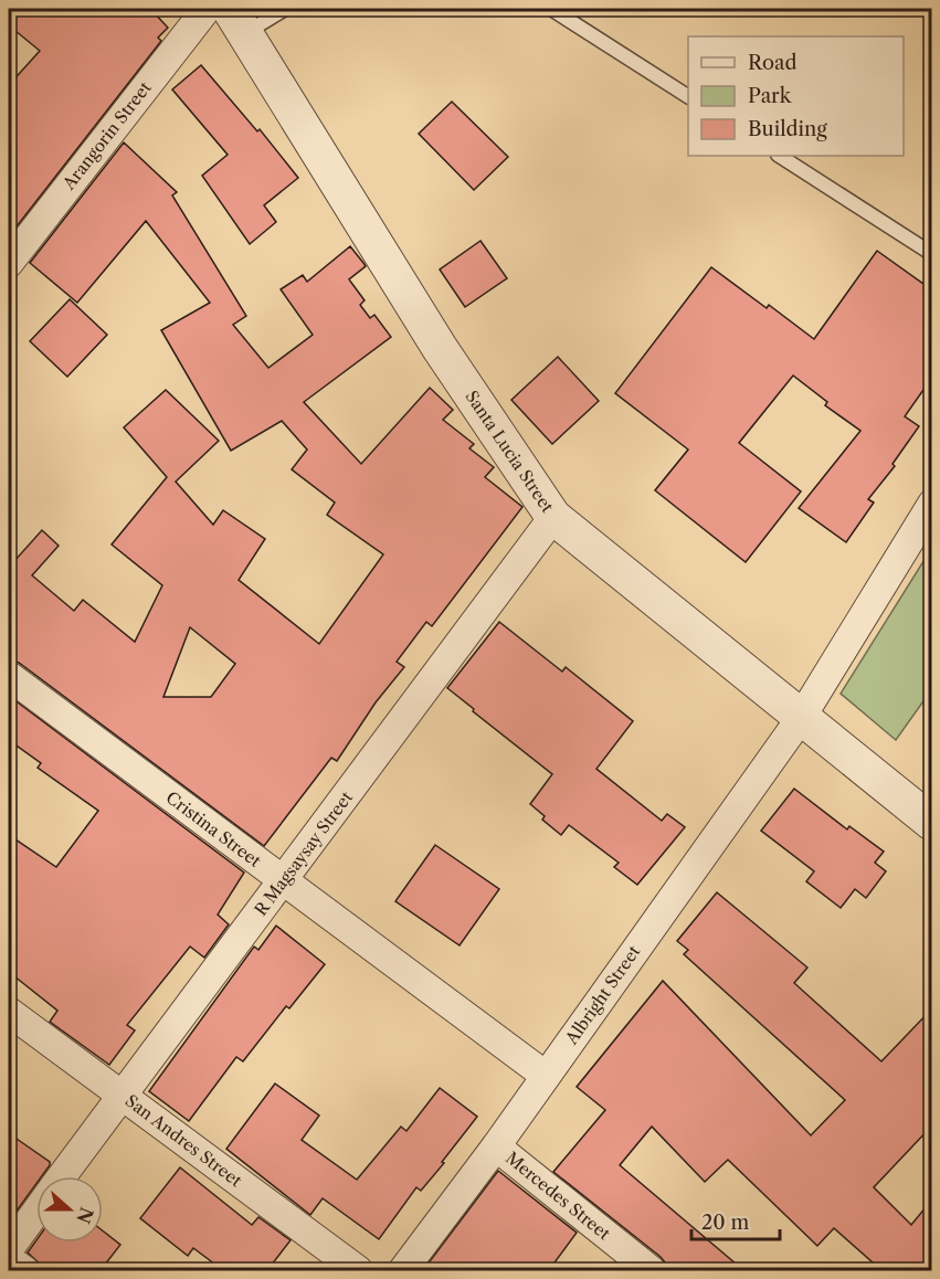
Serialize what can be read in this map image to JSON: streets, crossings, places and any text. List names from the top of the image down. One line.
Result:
{"streets":{"street":["Arangorin Street","Santa Lucia Street","Cristina Street","R Magsaysay Street","Albright Street","San Andres Street","Mercedes Street"]},"crossings":[["Santa Lucia Street","R Magsaysay Street"],["Santa Lucia Street","Albright Street"],["Cristina Street","R Magsaysay Street"],["Cristina Street","Albright Street"],["R Magsaysay Street","San Andres Street"],["Albright Street","Mercedes Street"]],"legend":["Road","Park","Building"],"scale_bar":"20 m","north":"right"}
